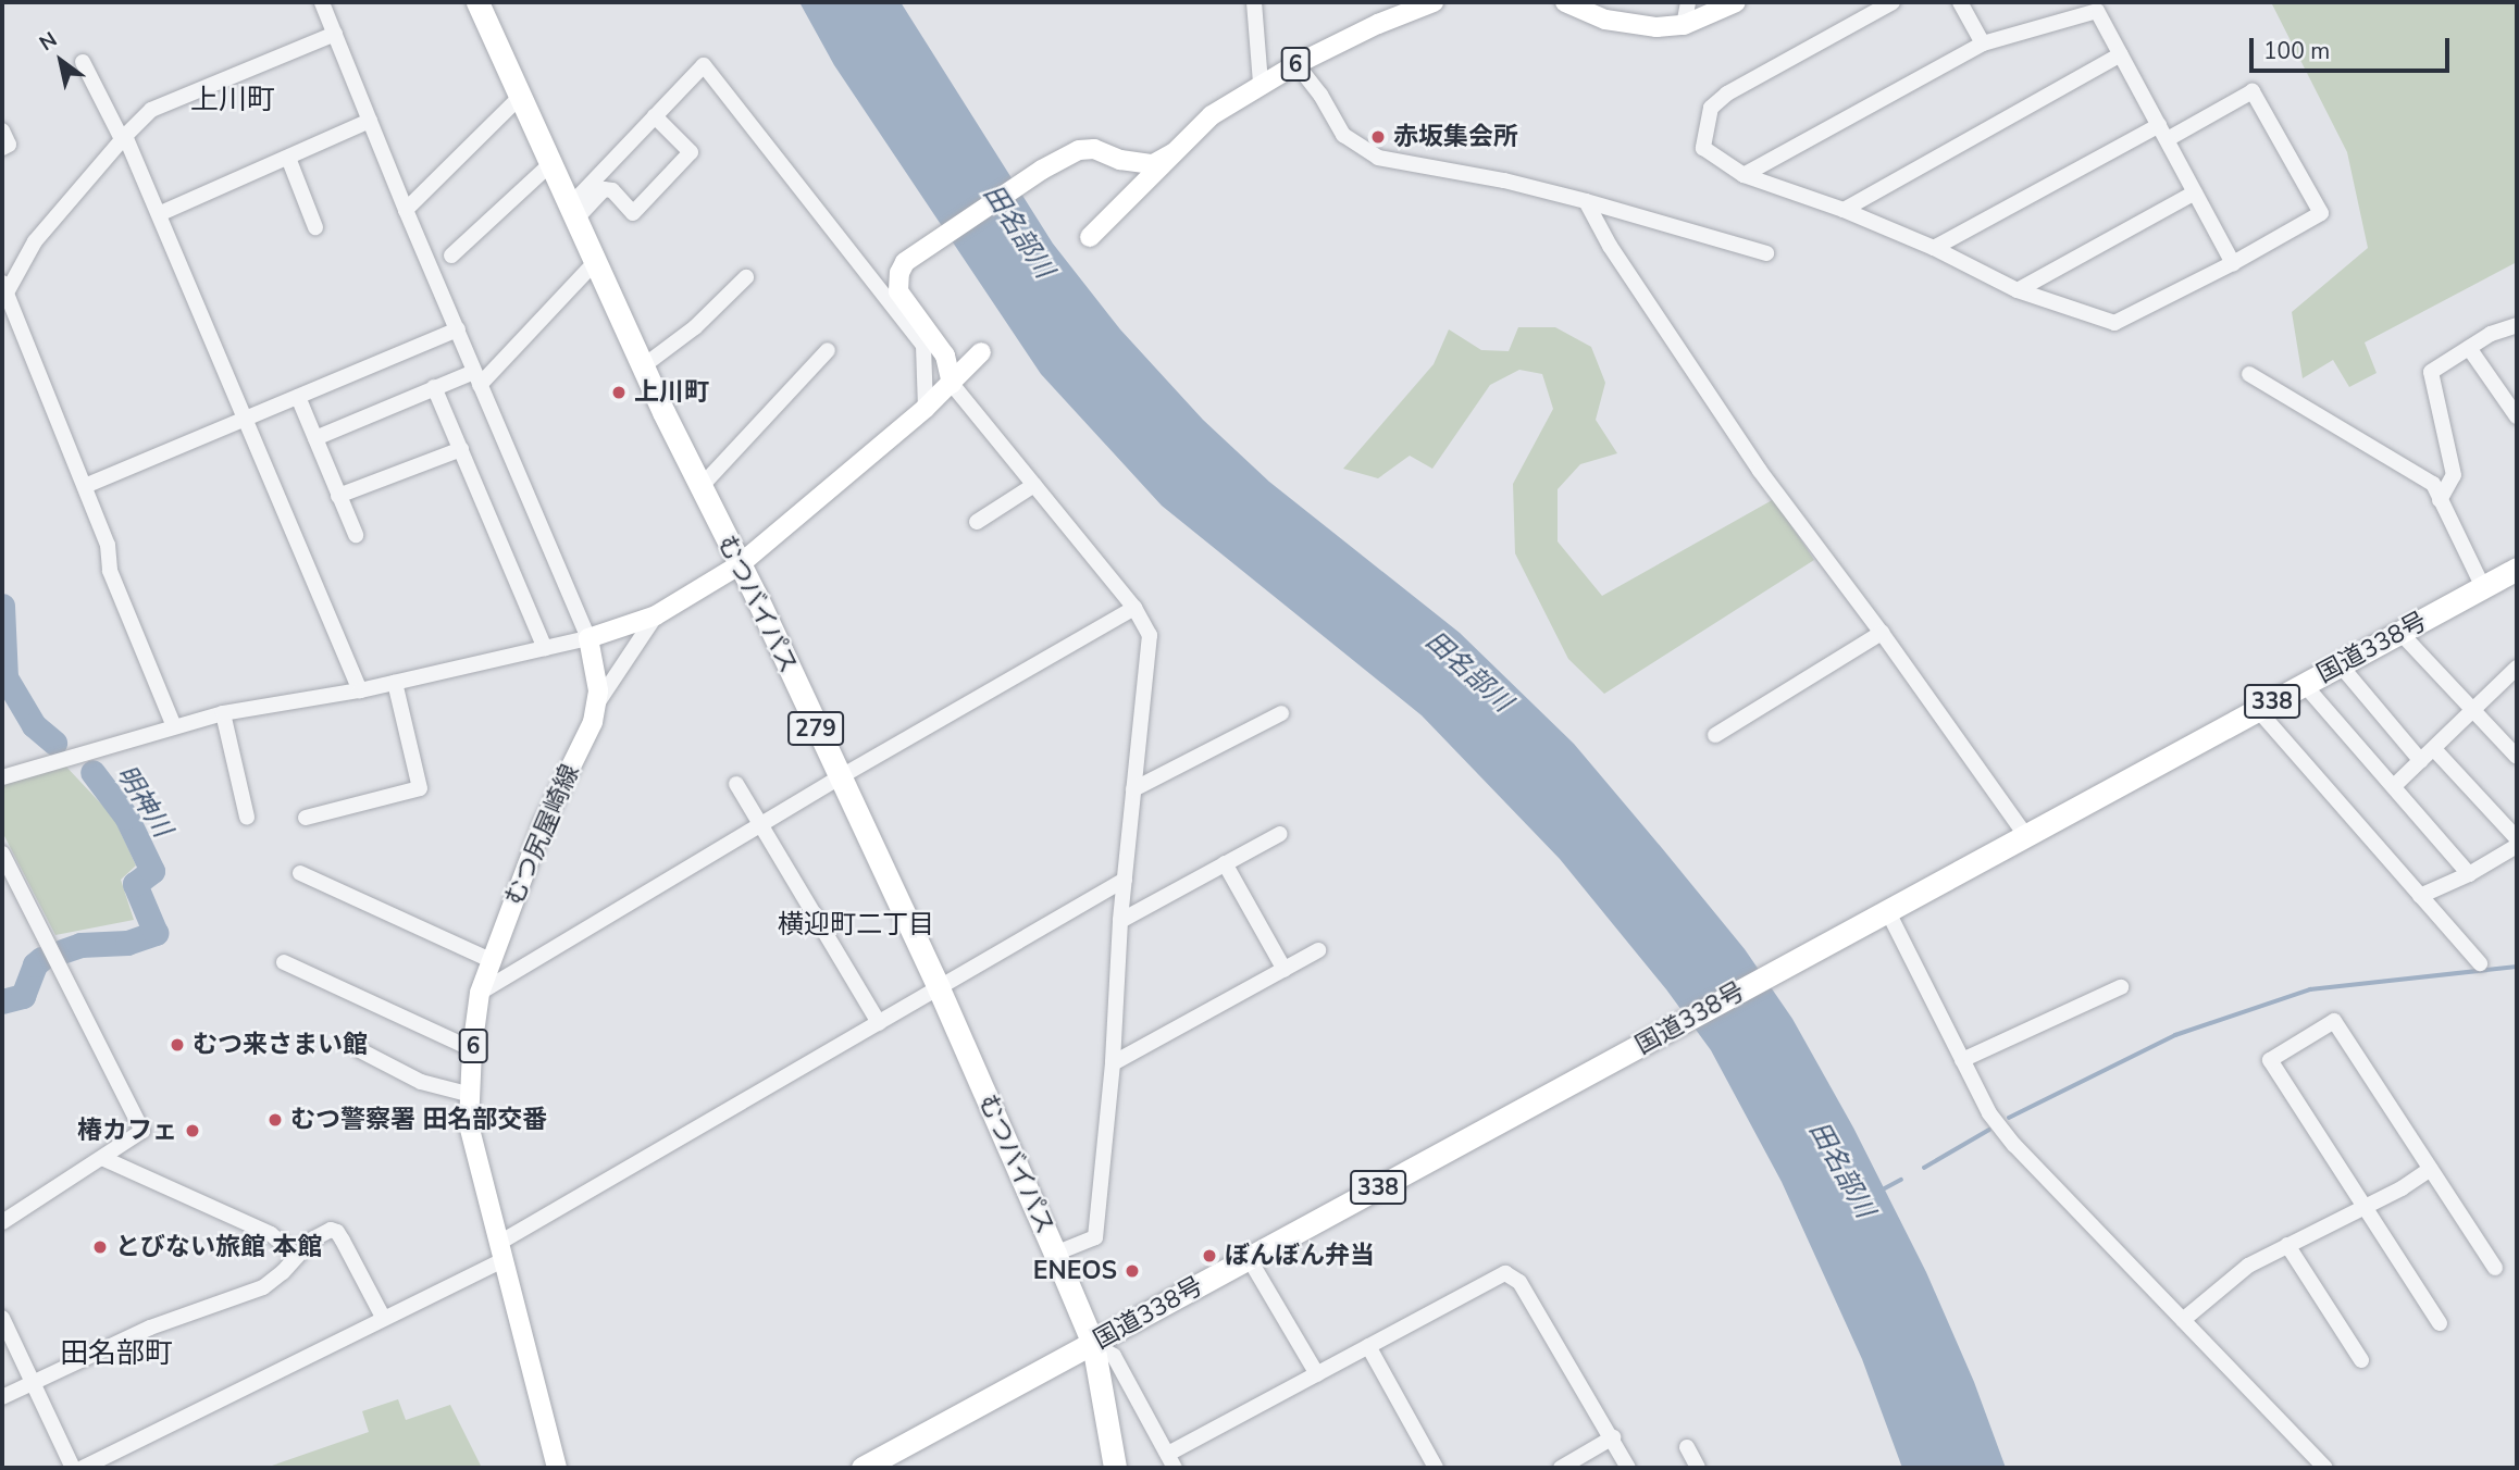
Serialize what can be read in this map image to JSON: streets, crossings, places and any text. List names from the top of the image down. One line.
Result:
{"streets":{"highway":["むつバイパス","国道338号","338","279"],"main road":["6","むつ尻屋崎線"]},"crossings":[["むつバイパス","国道338号"]],"districts":["上川町","横迎町二丁目","田名部町"],"water":["田名部川","明神川"],"places":["赤坂集会所","上川町","むつ来さまい館","むつ警察署 田名部交番","椿カフェ","とびない旅館 本館","ぼんぼん弁当","ENEOS"],"scale_bar":"100 m","north":"top left"}
